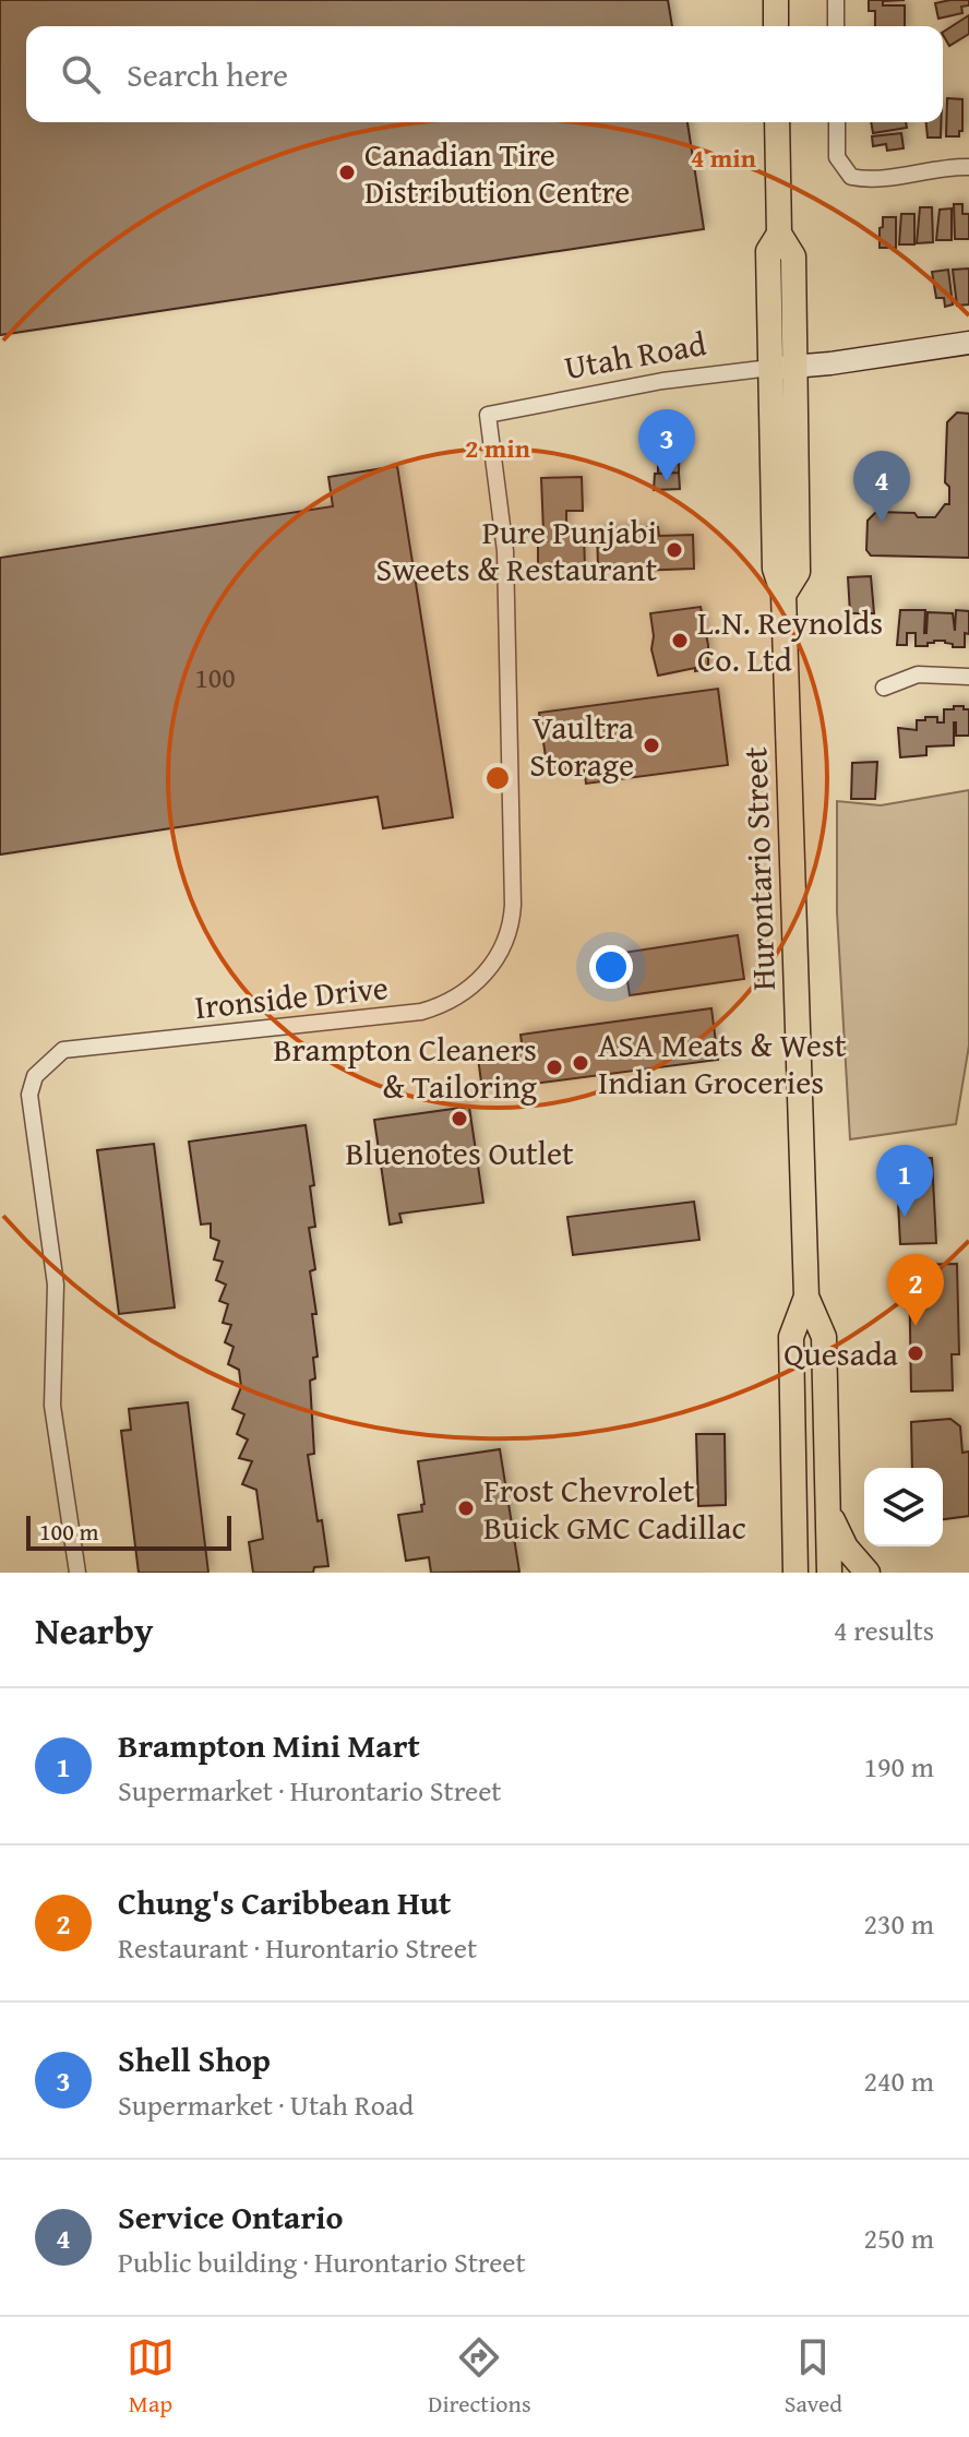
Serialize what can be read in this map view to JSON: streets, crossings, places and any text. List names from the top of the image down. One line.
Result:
{"streets":{"main road":["Hurontario Street"],"street":["Utah Road","Ironside Drive"]},"crossings":[["Utah Road","Hurontario Street"],["Utah Road","Ironside Drive"]],"places":["Canadian Tire Distribution Centre","Pure Punjabi Sweets & Restaurant","L.N. Reynolds Co. Ltd","Vaultra Storage","ASA Meats & West Indian Groceries","Brampton Cleaners & Tailoring","Bluenotes Outlet","Quesada","Frost Chevrolet Buick GMC Cadillac"],"house_numbers":["100"],"scale_bar":"100 m","page":{"search":"Search here","pins":["3","4","1","2"],"scale":"100 m","heading":["Nearby","4 results"],"list":[{"mark":"1","name":"Brampton Mini Mart","note":"Supermarket · Hurontario Street","value":"190 m"},{"mark":"2","name":"Chung's Caribbean Hut","note":"Restaurant · Hurontario Street","value":"230 m"},{"mark":"3","name":"Shell Shop","note":"Supermarket · Utah Road","value":"240 m"},{"mark":"4","name":"Service Ontario","note":"Public building · Hurontario Street","value":"250 m"}],"nav":["Map","Directions","Saved"]},"rings":["4 min","2 min"]}
